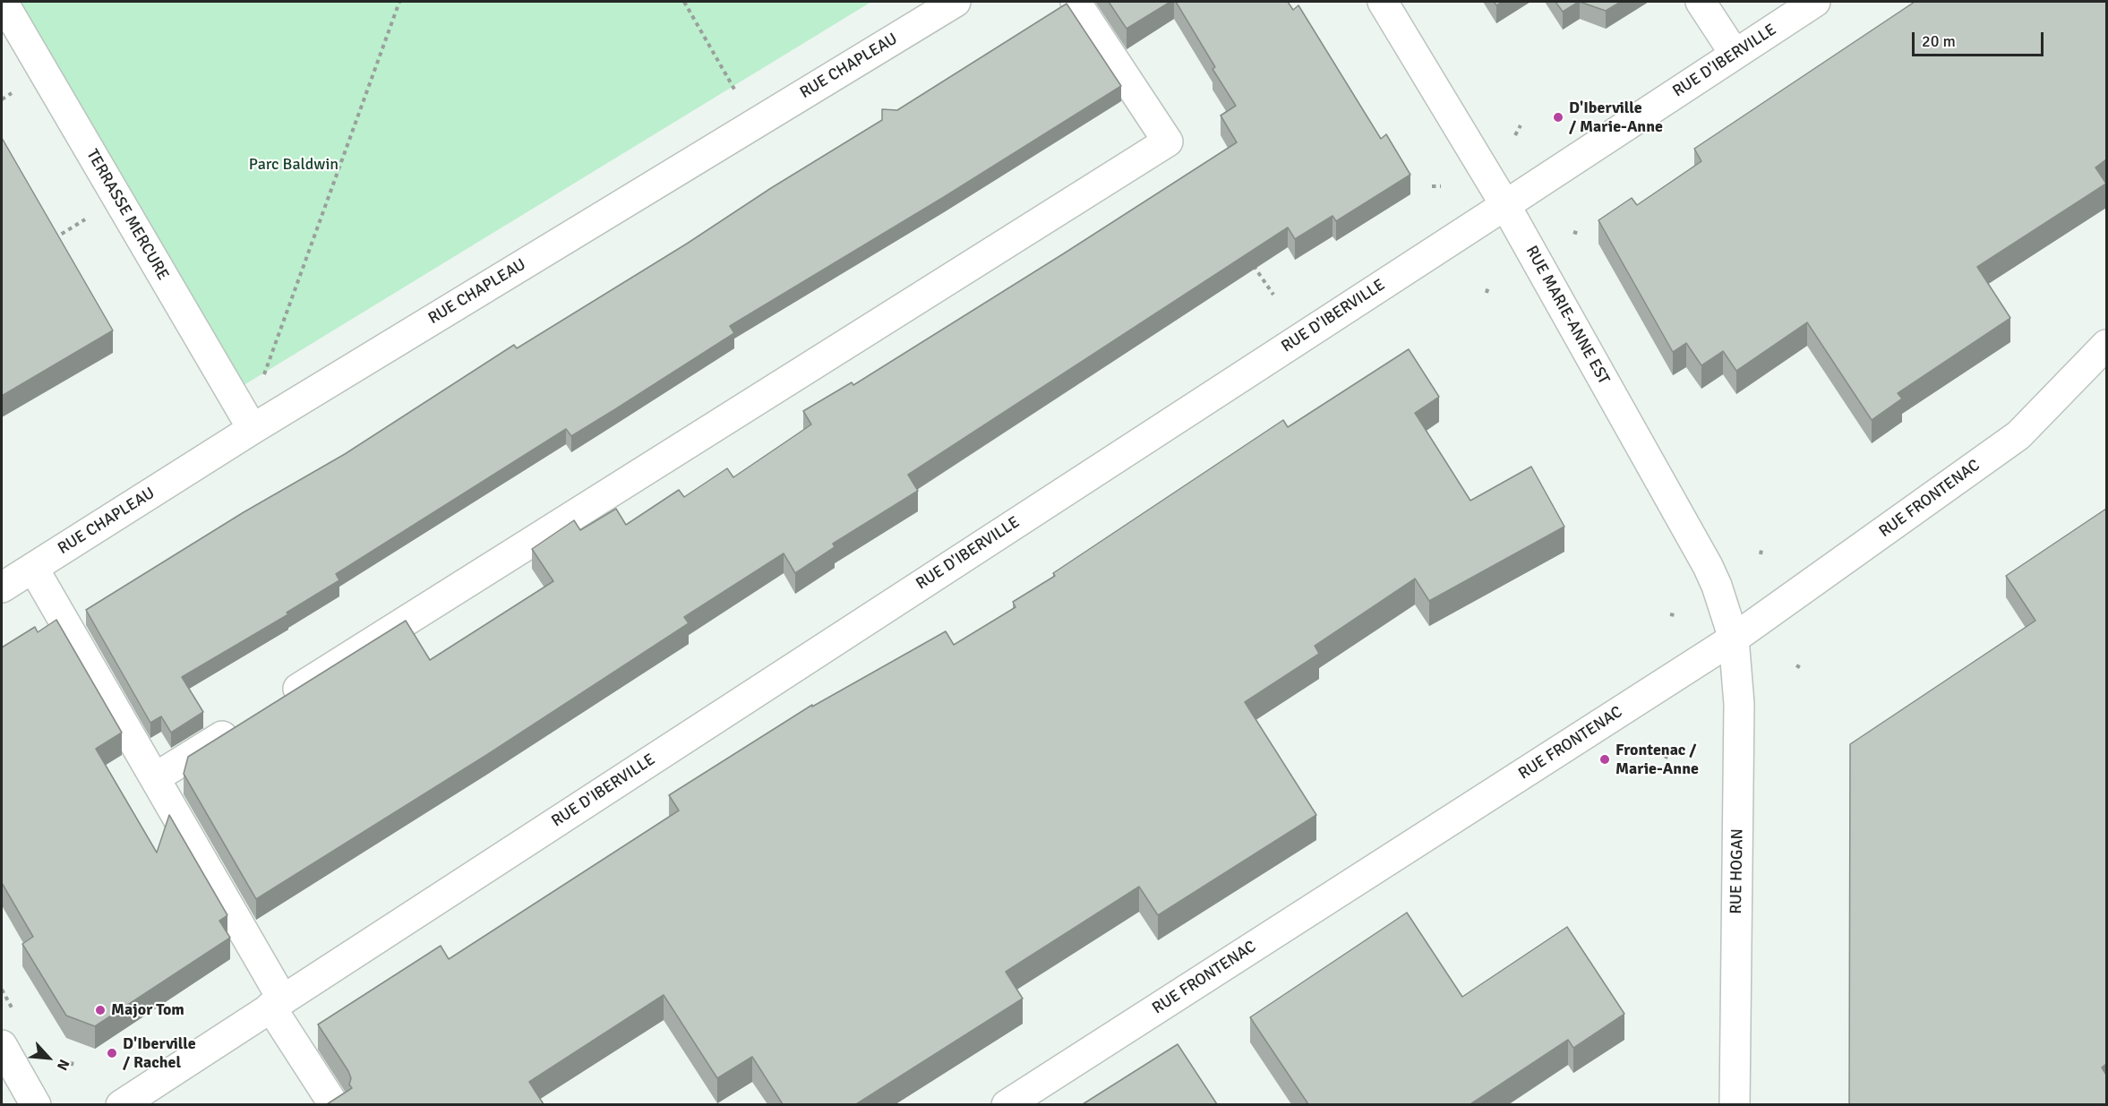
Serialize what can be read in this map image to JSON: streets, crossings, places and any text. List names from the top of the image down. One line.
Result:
{"streets":{"main road":["RUE D'IBERVILLE","RUE CHAPLEAU","TERRASSE MERCURE","RUE MARIE-ANNE EST","RUE FRONTENAC","RUE HOGAN"]},"crossings":[["RUE D'IBERVILLE","RUE MARIE-ANNE EST"],["RUE CHAPLEAU","TERRASSE MERCURE"],["RUE MARIE-ANNE EST","RUE FRONTENAC"],["RUE MARIE-ANNE EST","RUE HOGAN"],["RUE FRONTENAC","RUE HOGAN"]],"parks":["Parc Baldwin"],"places":["D'Iberville / Marie-Anne","Frontenac / Marie-Anne","Major Tom","D'Iberville / Rachel"],"scale_bar":"20 m","north":"bottom right"}
